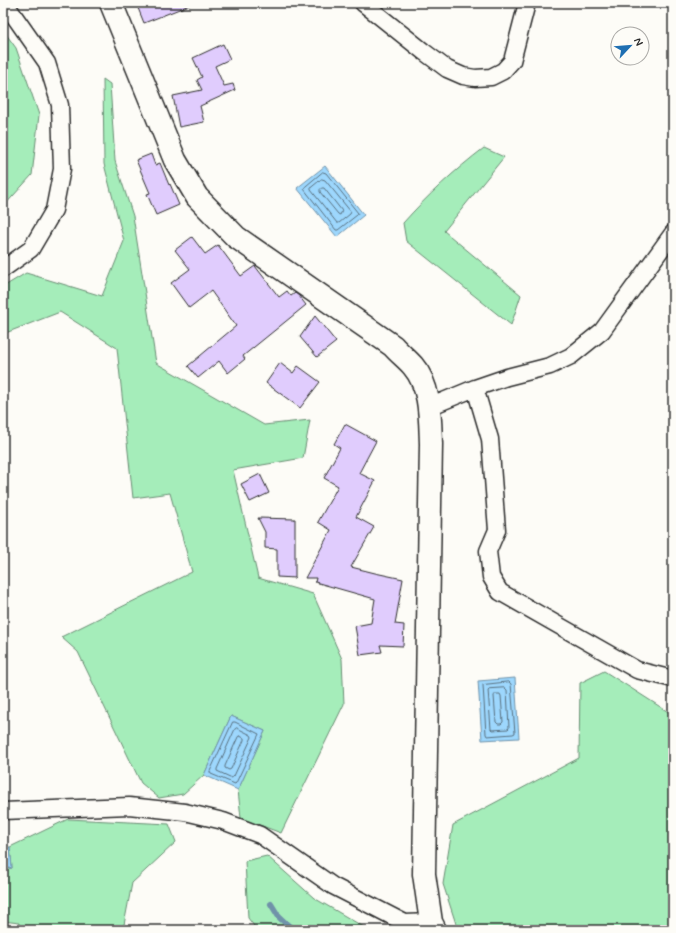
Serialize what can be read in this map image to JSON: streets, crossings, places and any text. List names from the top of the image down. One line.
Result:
{"north":"top right"}
